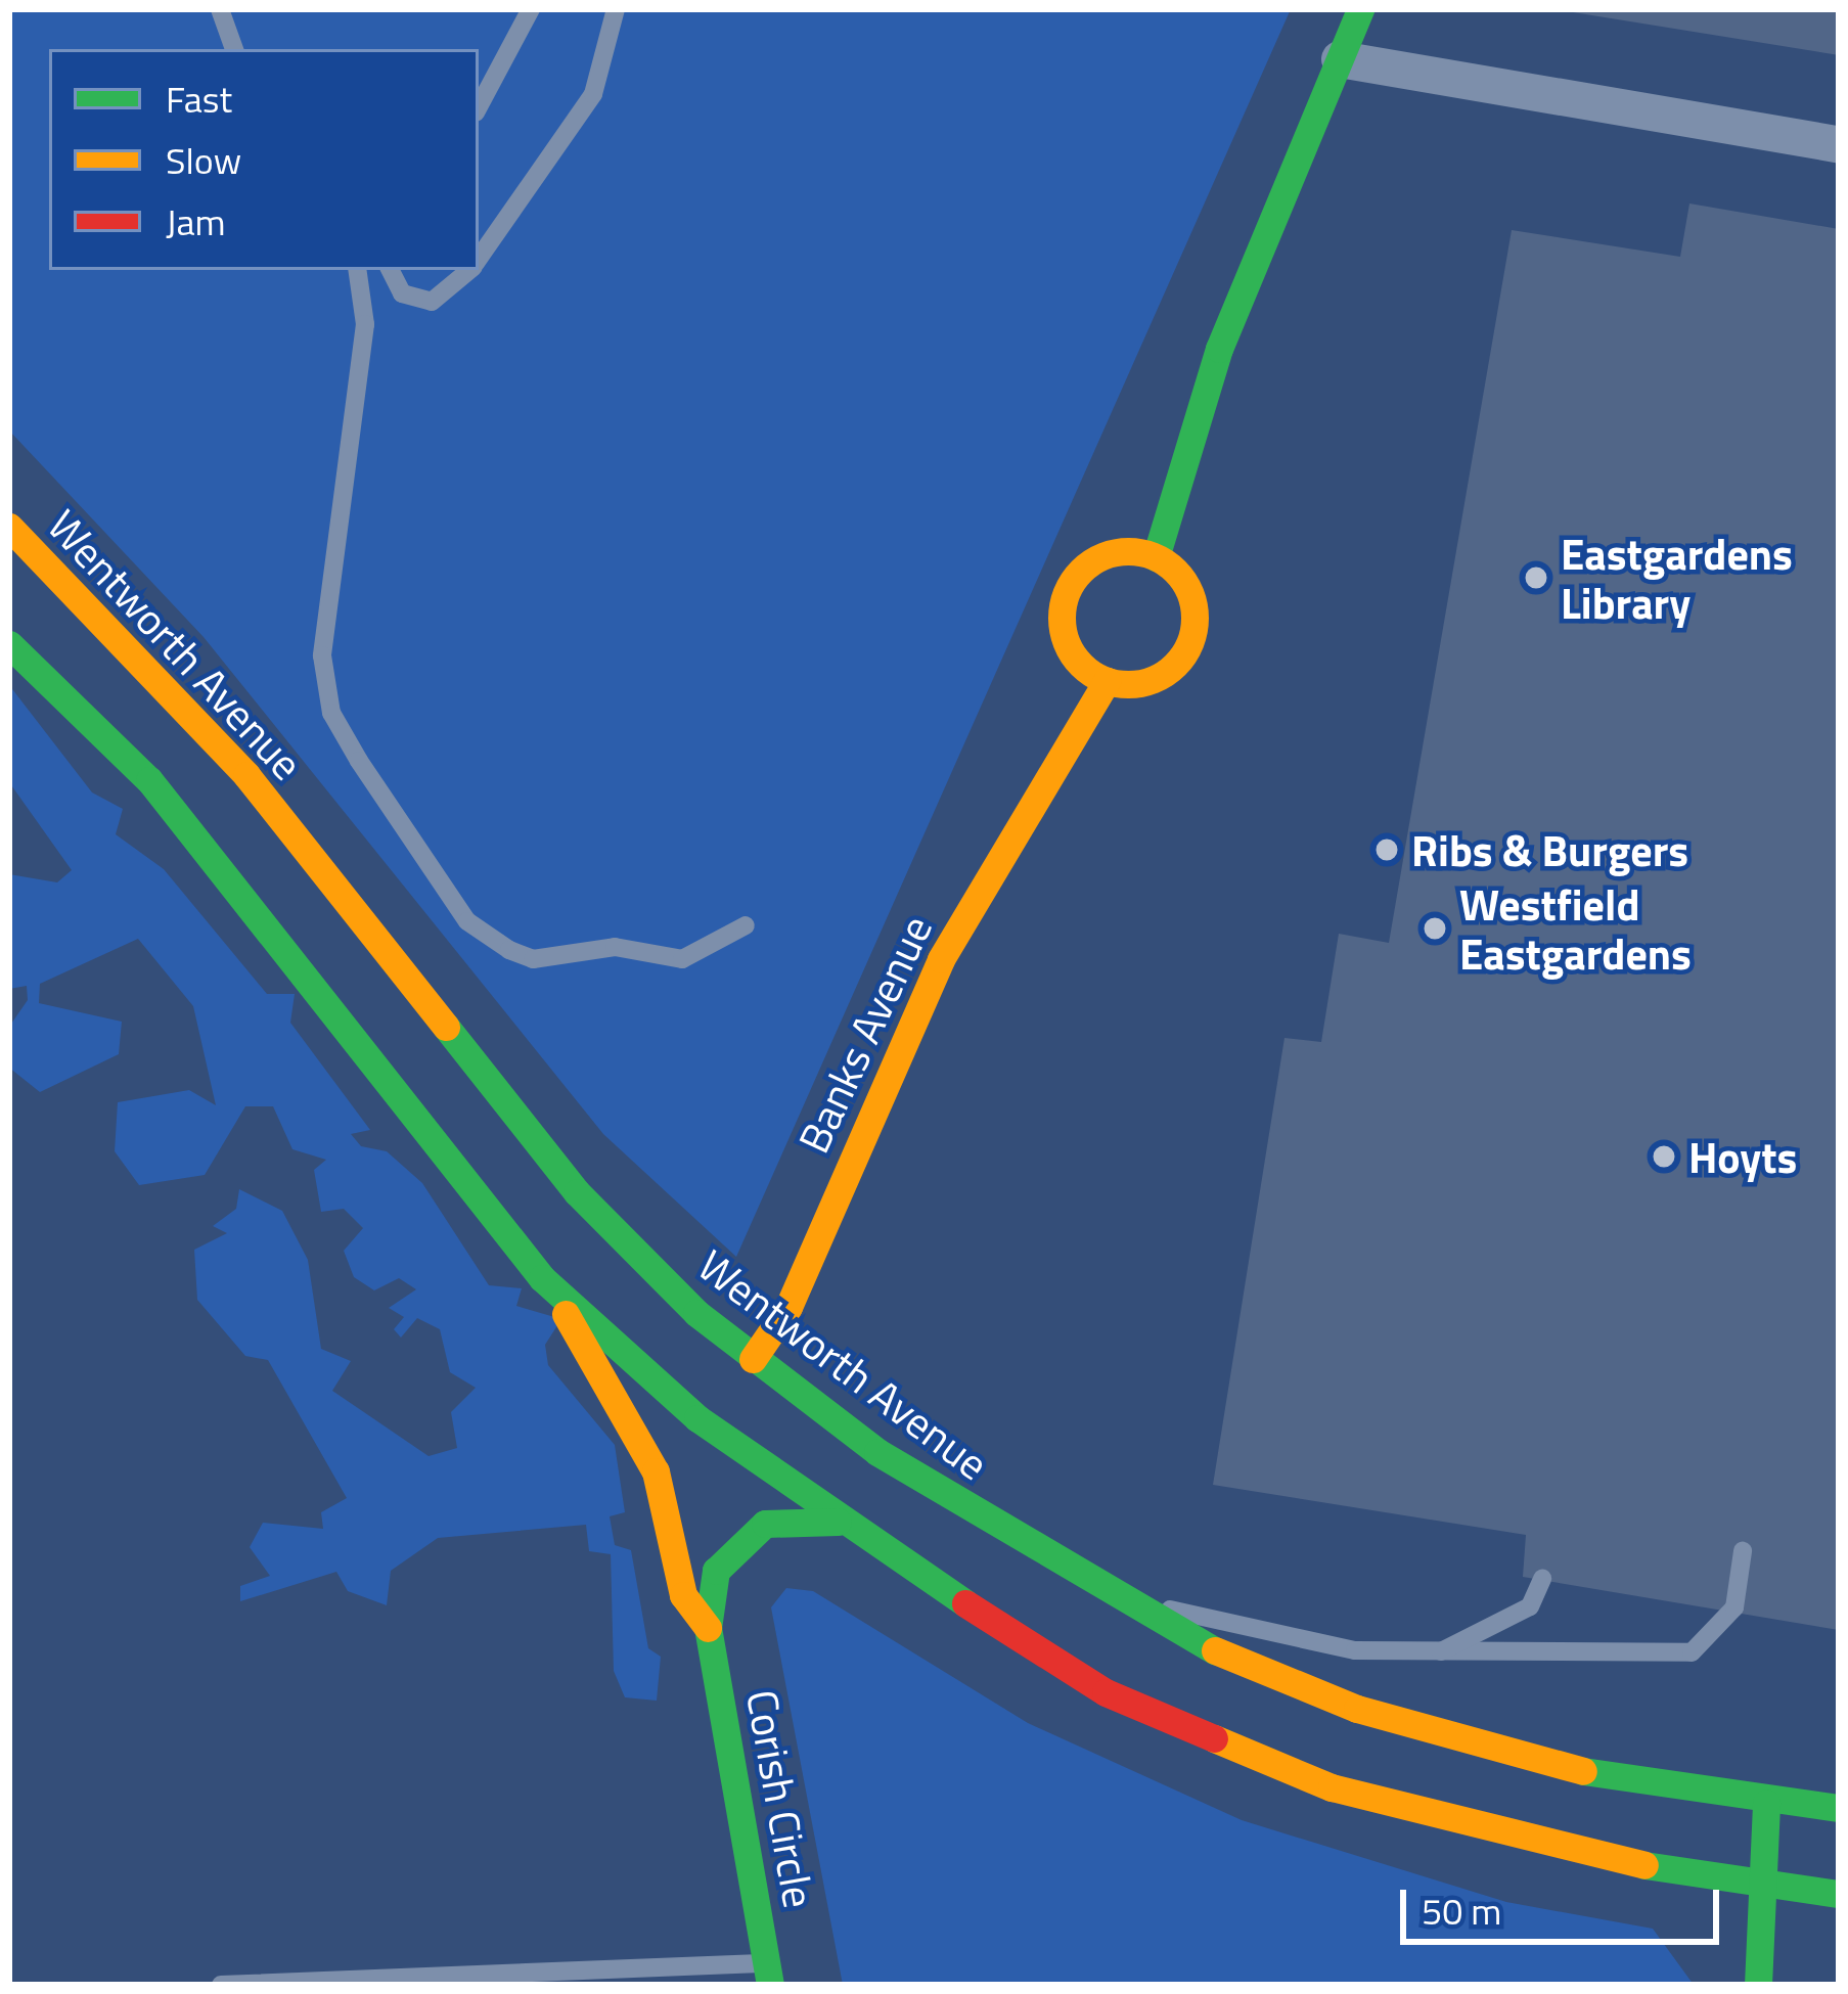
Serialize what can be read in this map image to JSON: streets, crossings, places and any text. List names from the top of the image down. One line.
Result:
{"streets":{"main road":["Wentworth Avenue","Banks Avenue","Corish Circle"]},"crossings":[["Wentworth Avenue","Banks Avenue"]],"places":["Eastgardens Library","Ribs & Burgers","Westfield Eastgardens","Hoyts"],"legend":["Fast","Slow","Jam"],"scale_bar":"50 m"}
